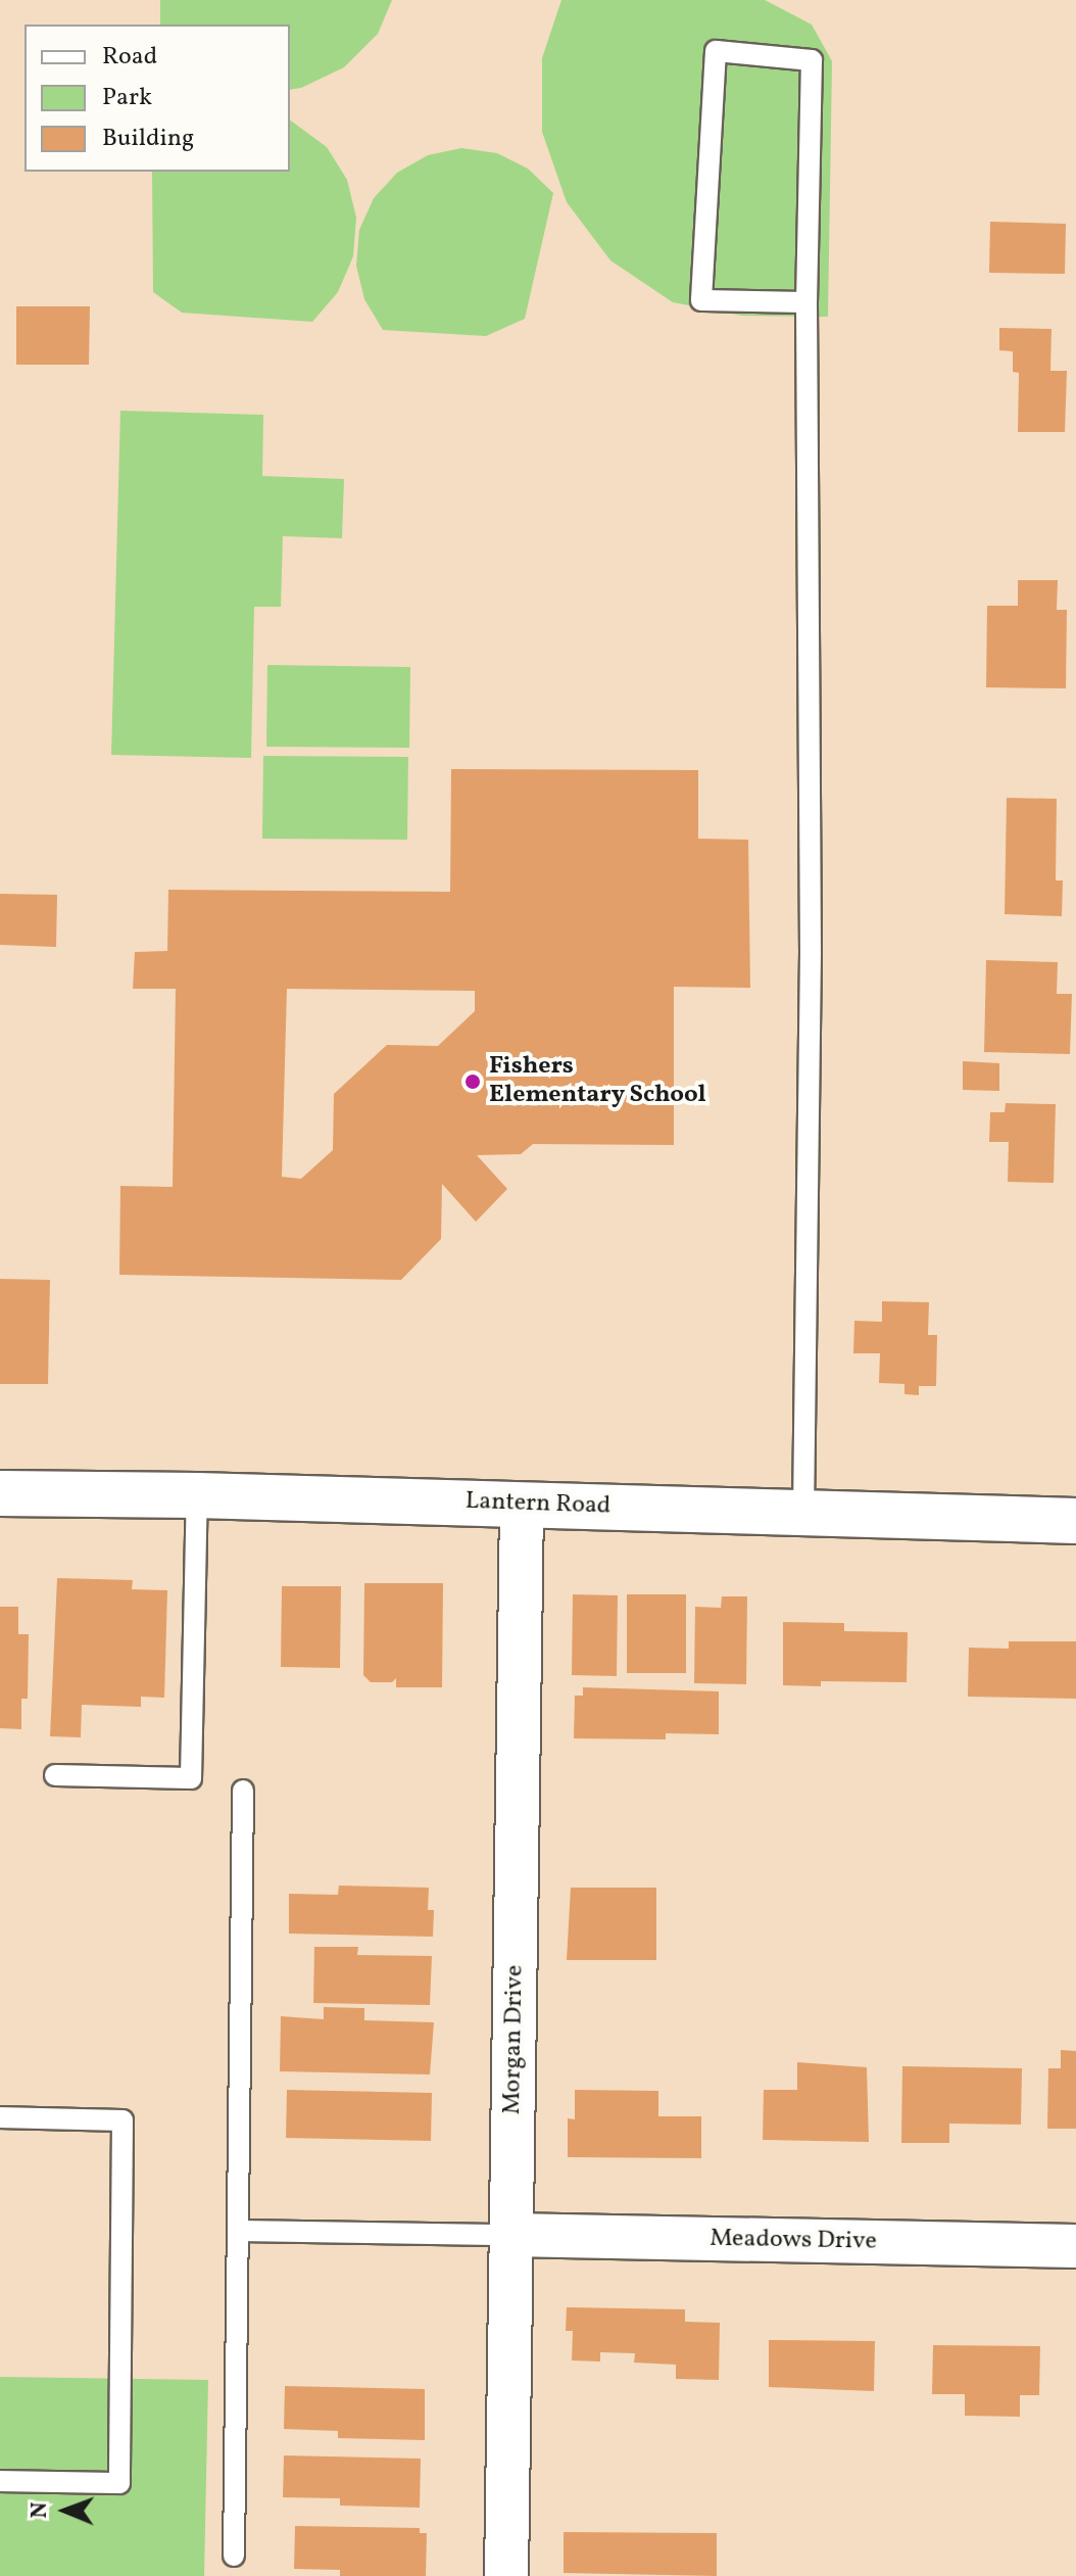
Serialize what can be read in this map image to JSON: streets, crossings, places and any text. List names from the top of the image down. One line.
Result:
{"streets":{"street":["Lantern Road","Morgan Drive","Meadows Drive"]},"crossings":[["Lantern Road","Morgan Drive"],["Morgan Drive","Meadows Drive"]],"places":["Fishers Elementary School"],"legend":["Road","Park","Building"],"north":"left"}
